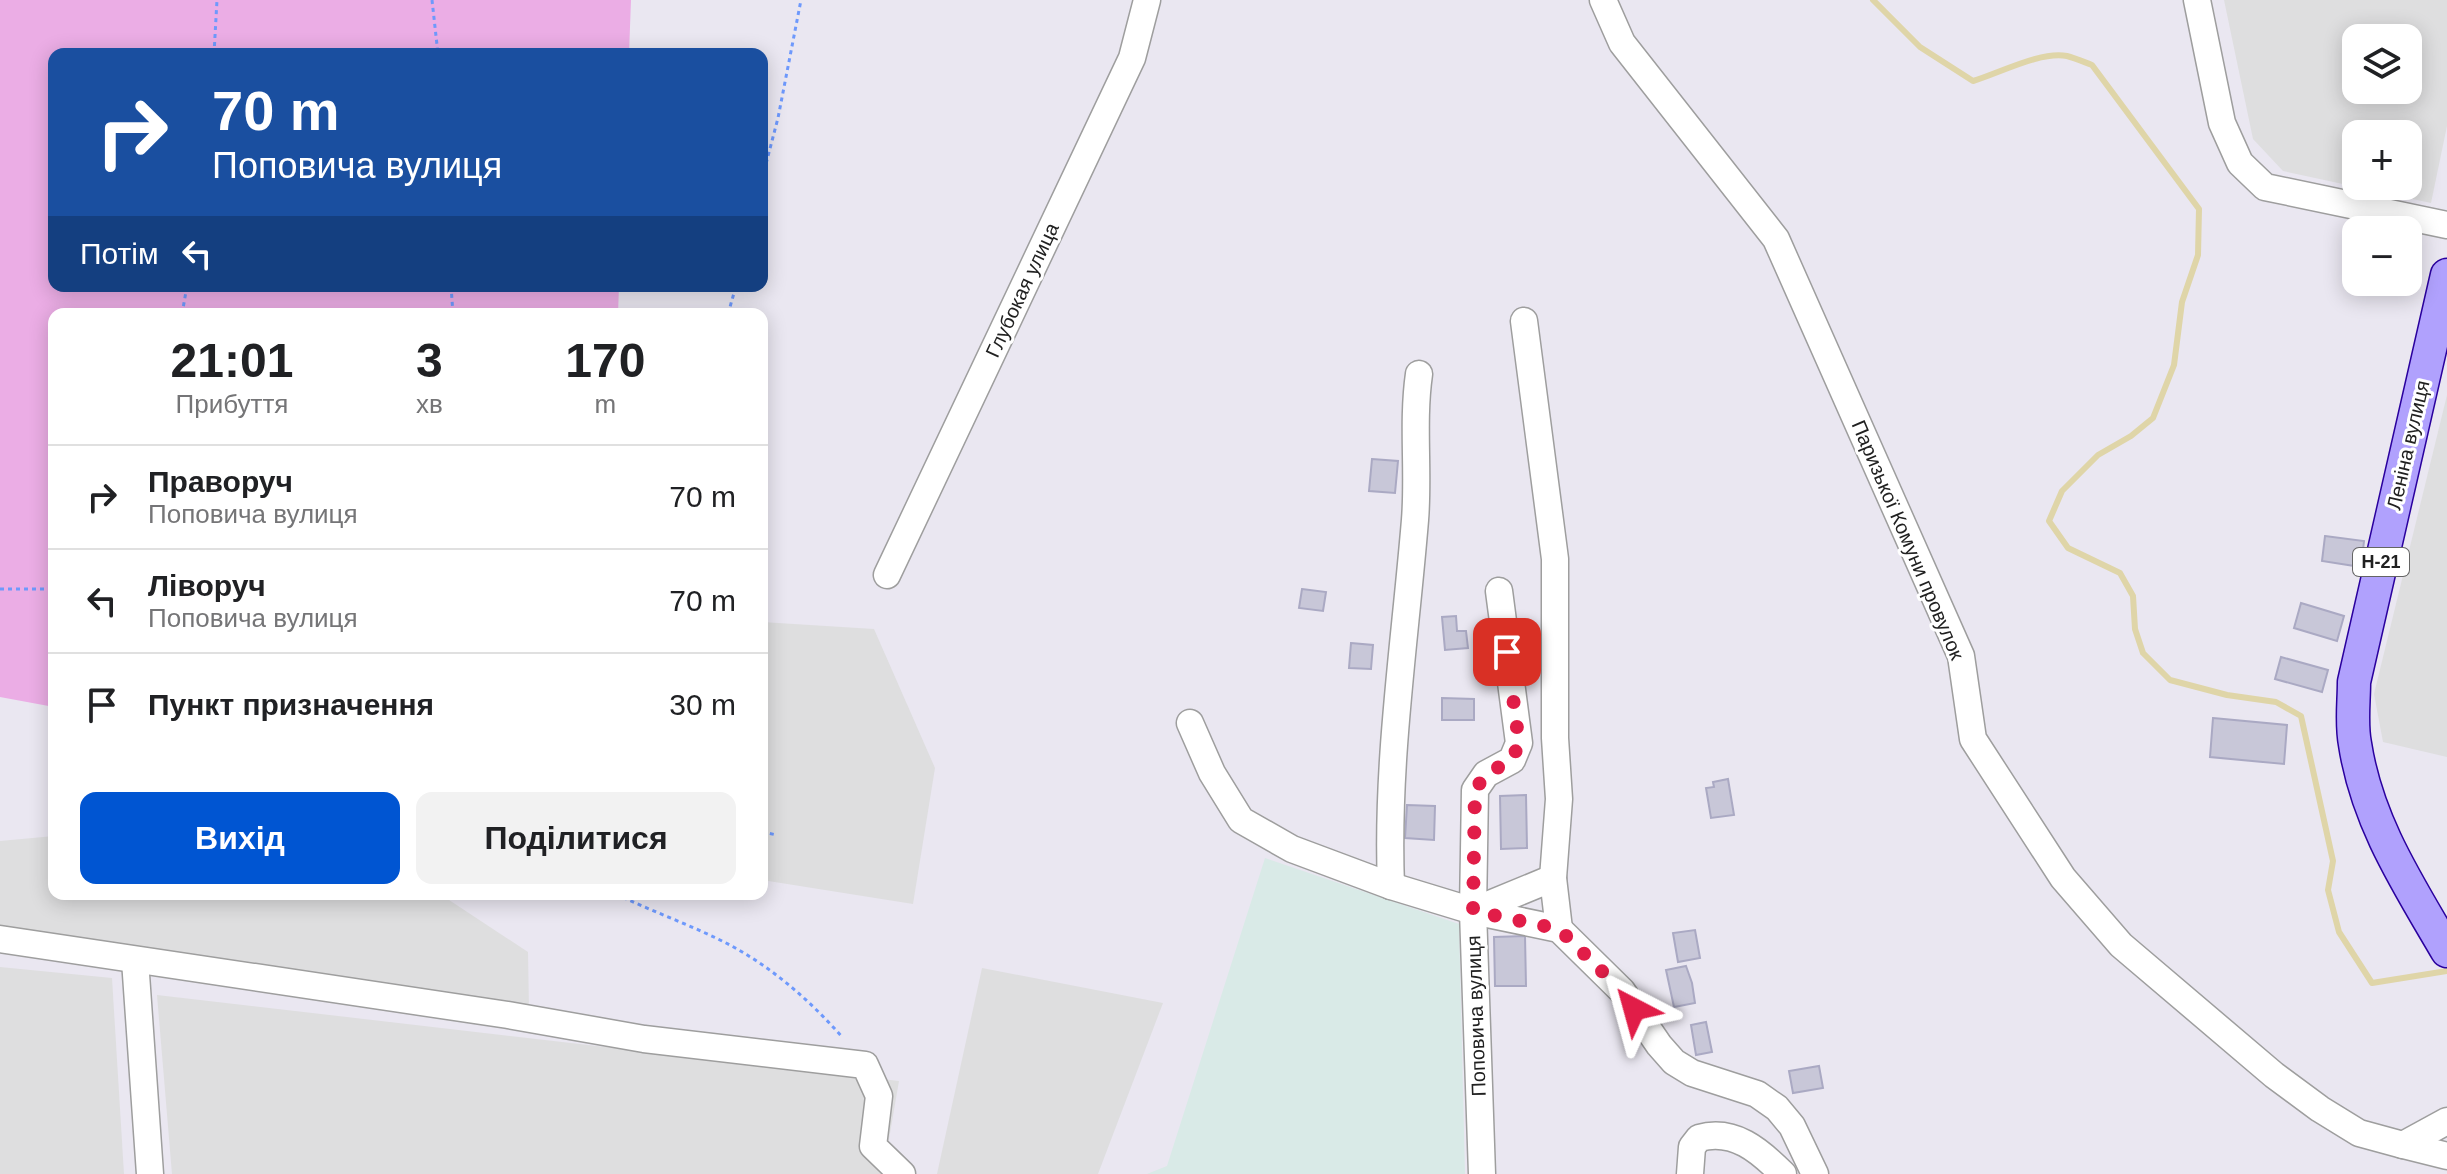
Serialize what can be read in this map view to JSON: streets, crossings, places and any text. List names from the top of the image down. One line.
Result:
{"streets":{"main road":["Леніна вулиця","Н-21"],"street":["Глубокая улица","Паризької Комуни провулок","Поповича вулиця"]},"page":{"map_buttons":["+","−"],"turn":["70 m","Поповича вулиця"],"then":"Потім","eta":["21:01","Прибуття","3","хв","170","m"],"list":[{"name":"Праворуч","note":"Поповича вулиця","value":"70 m"},{"name":"Ліворуч","note":"Поповича вулиця","value":"70 m"},{"name":"Пункт призначення","value":"30 m"}],"buttons":["Вихід","Поділитися"]}}
